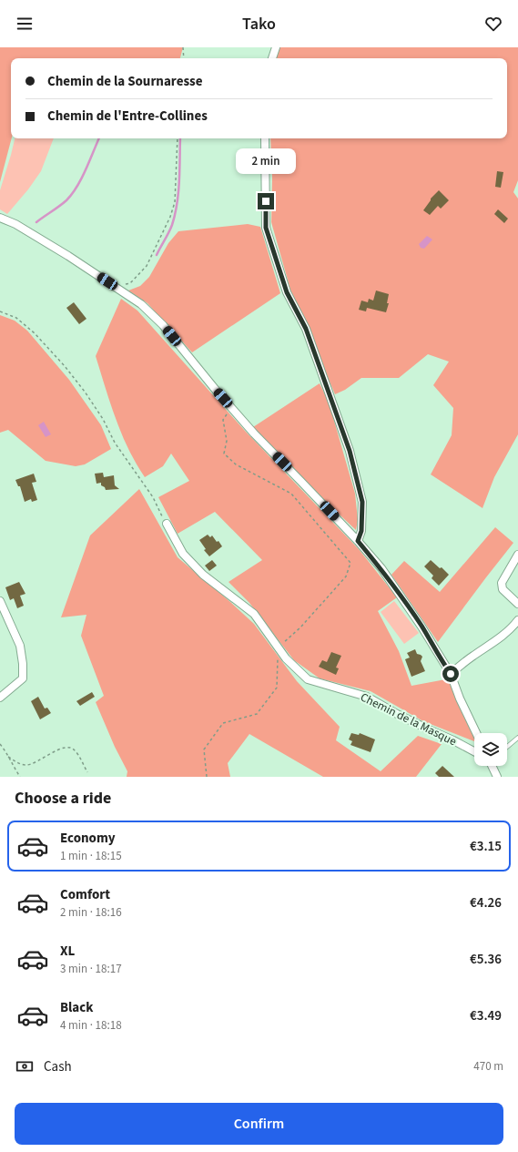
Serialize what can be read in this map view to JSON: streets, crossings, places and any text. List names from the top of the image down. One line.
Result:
{"streets":{"street":["Chemin de la Masque"]},"page":{"header":"Tako","banner":["Chemin de la Sournaresse","Chemin de l'Entre-Collines"],"bubble":"2 min","heading":"Choose a ride","list":[{"name":"Economy","note":"1 min · 18:15","value":"€3.15"},{"name":"Comfort","note":"2 min · 18:16","value":"€4.26"},{"name":"XL","note":"3 min · 18:17","value":"€5.36"},{"name":"Black","note":"4 min · 18:18","value":"€3.49"}],"pay":["Cash","470 m"],"buttons":"Confirm"}}
